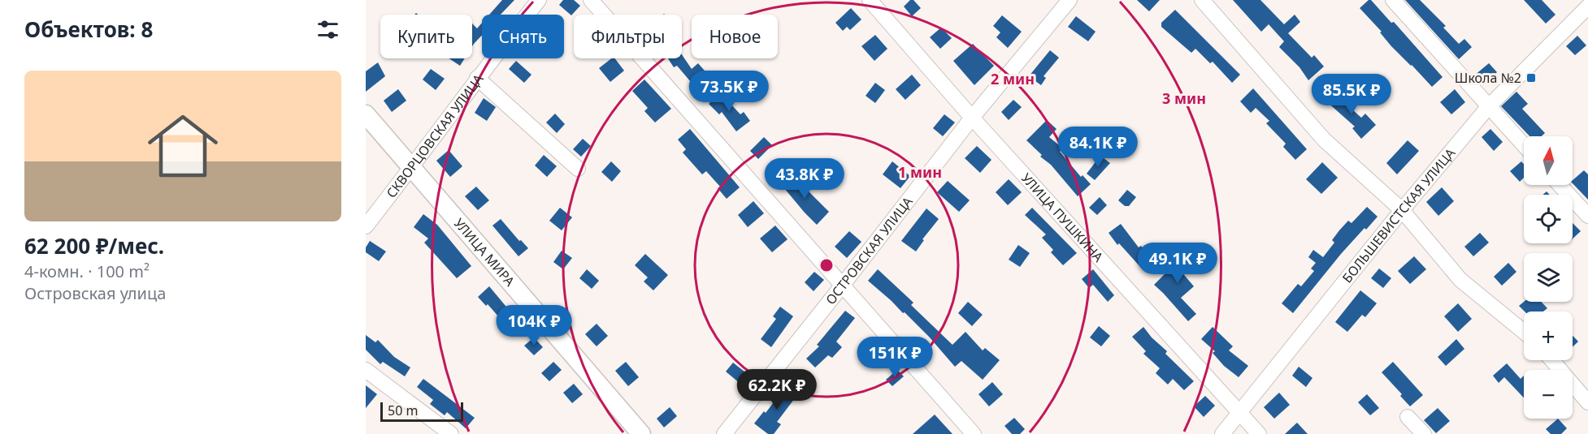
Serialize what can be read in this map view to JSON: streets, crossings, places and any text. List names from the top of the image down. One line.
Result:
{"streets":{"main road":["УЛИЦА МИРА"],"street":["СКВОРЦОВСКАЯ УЛИЦА","БОЛЬШЕВИСТСКАЯ УЛИЦА","УЛИЦА ПУШКИНА","ОСТРОВСКАЯ УЛИЦА"]},"crossings":[["СКВОРЦОВСКАЯ УЛИЦА","УЛИЦА МИРА"],["БОЛЬШЕВИСТСКАЯ УЛИЦА","УЛИЦА ПУШКИНА"],["УЛИЦА ПУШКИНА","ОСТРОВСКАЯ УЛИЦА"]],"places":{"transit":["Школа №2"]},"scale_bar":"50 m","north":"top","page":{"heading":"Объектов: 8","chip":["Купить","Снять","Фильтры","Новое"],"list":[{"name":"62 200 ₽/мес.","note":"4-комн. · 100 m² · Островская улица"}],"price":["73.5K ₽","85.5K ₽","84.1K ₽","43.8K ₽","49.1K ₽","104K ₽","151K ₽","62.2K ₽"],"map_buttons":["+","−"],"scale":"50 m"},"rings":["2 мин","3 мин","1 мин"]}
